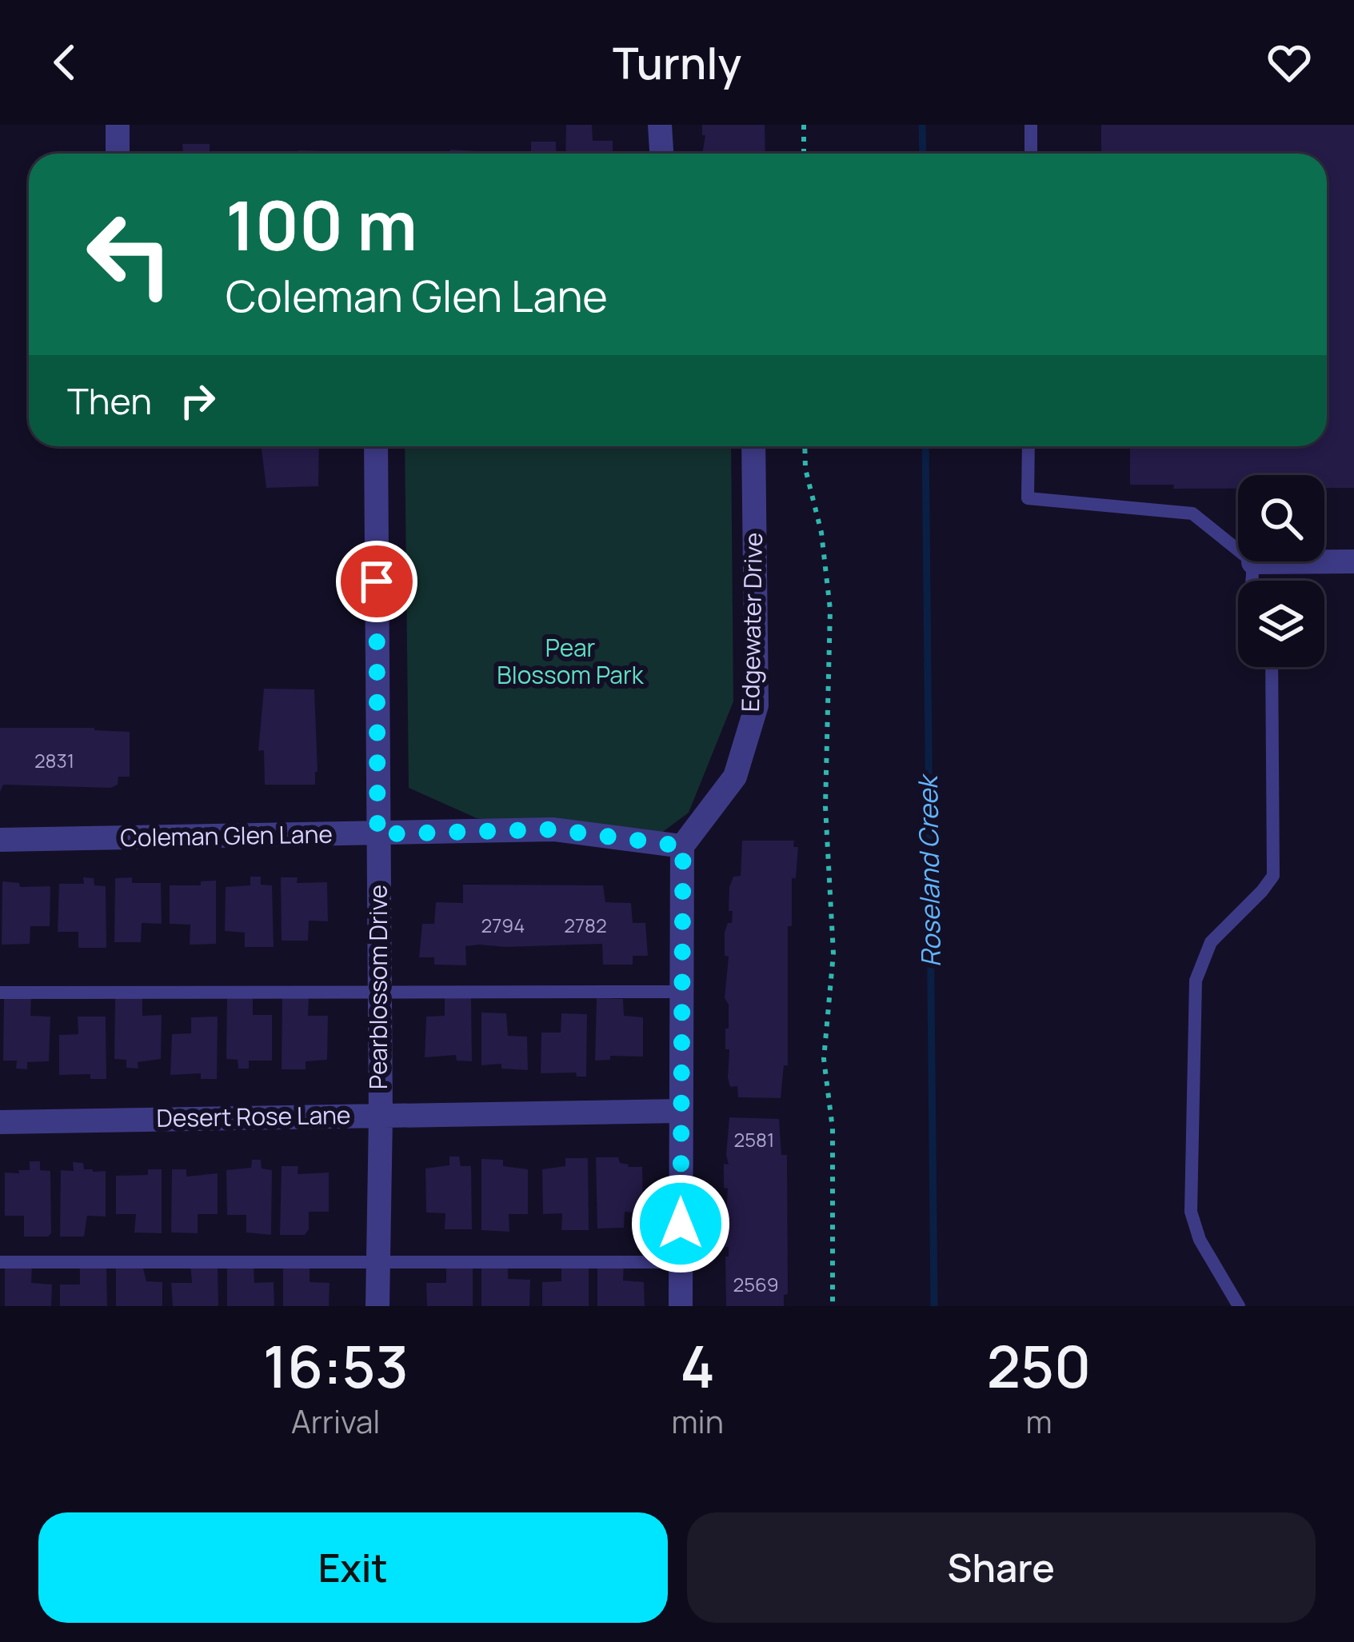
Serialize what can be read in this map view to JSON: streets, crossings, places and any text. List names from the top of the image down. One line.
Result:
{"streets":{"street":["Edgewater Drive","Coleman Glen Lane","Pearblossom Drive","Desert Rose Lane"]},"crossings":[["Edgewater Drive","Coleman Glen Lane"],["Coleman Glen Lane","Pearblossom Drive"],["Pearblossom Drive","Desert Rose Lane"]],"water":["Roseland Creek"],"parks":["Pear Blossom Park"],"house_numbers":["2831","2794","2782","2581","2569"],"page":{"header":"Turnly","turn":["100 m","Coleman Glen Lane"],"then":"Then","eta":["16:53","Arrival","4","min","250","m"],"buttons":["Exit","Share"]}}
